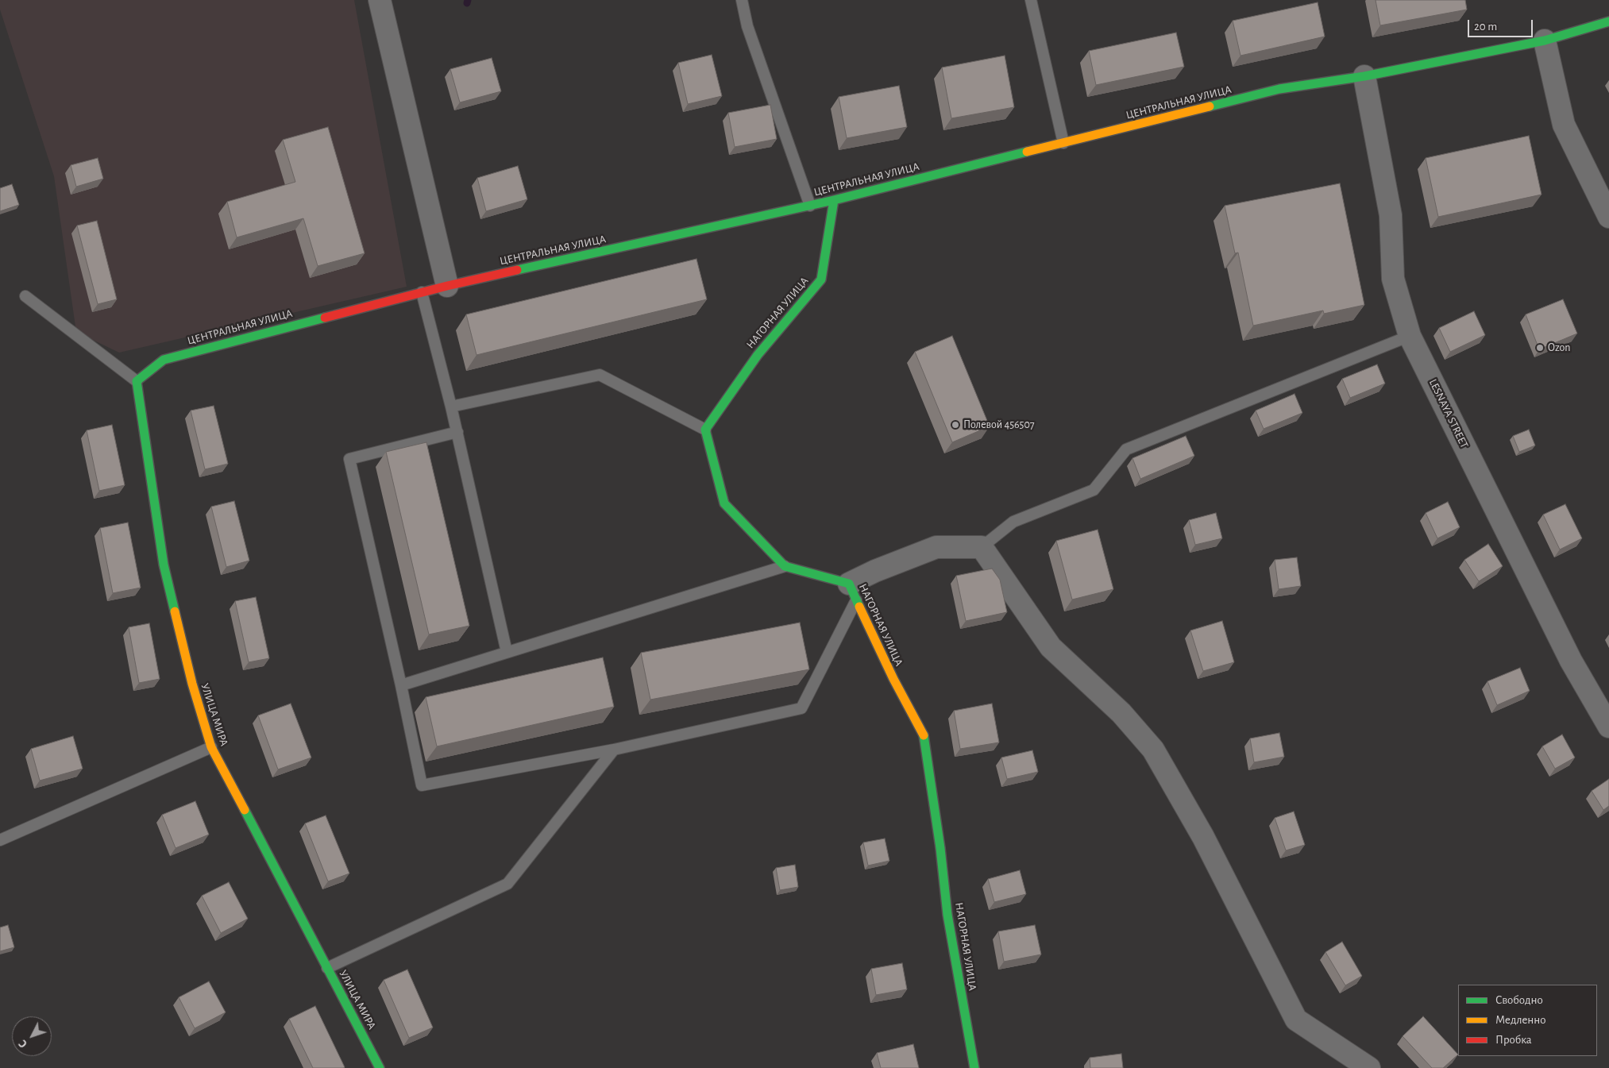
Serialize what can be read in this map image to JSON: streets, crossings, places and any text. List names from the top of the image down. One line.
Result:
{"streets":{"street":["ЦЕНТРАЛЬНАЯ УЛИЦА","НАГОРНАЯ УЛИЦА","LESNAYA STREET","УЛИЦА МИРА"]},"crossings":[["ЦЕНТРАЛЬНАЯ УЛИЦА","НАГОРНАЯ УЛИЦА"],["ЦЕНТРАЛЬНАЯ УЛИЦА","LESNAYA STREET"],["ЦЕНТРАЛЬНАЯ УЛИЦА","УЛИЦА МИРА"]],"places":["Ozon","Полевой 456507"],"legend":["Свободно","Медленно","Пробка"],"scale_bar":"20 m","north":"bottom left"}
